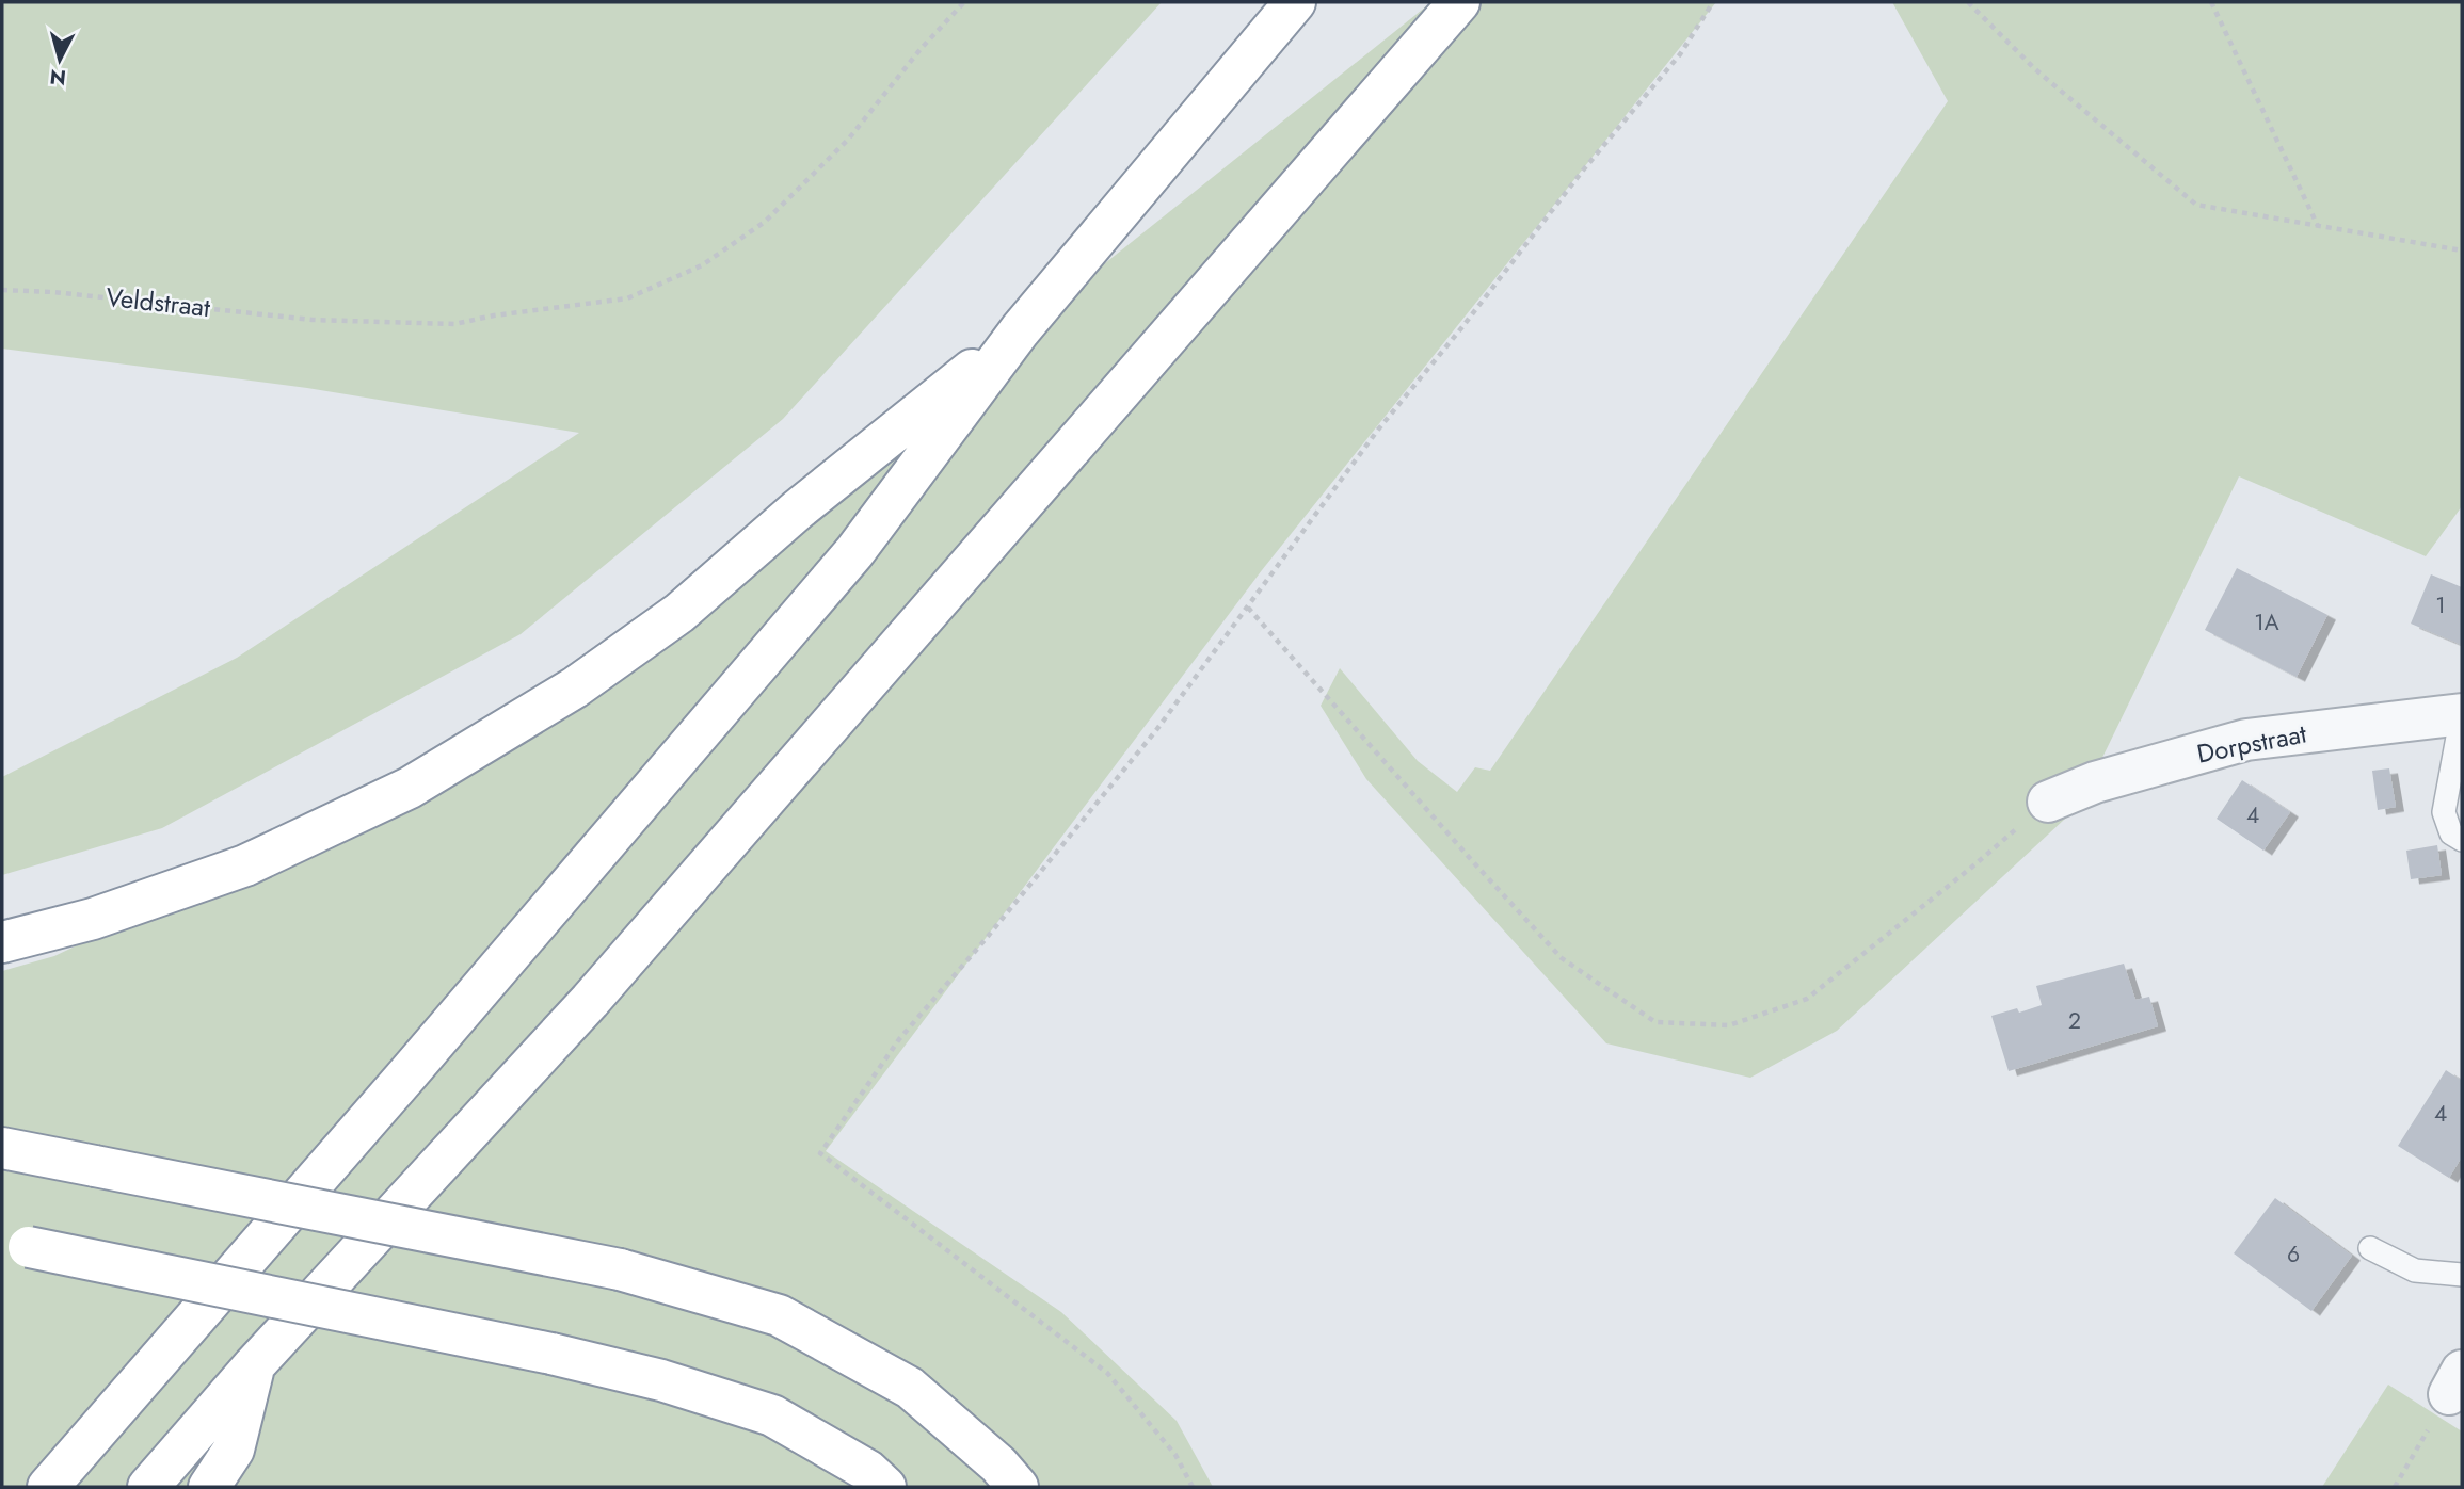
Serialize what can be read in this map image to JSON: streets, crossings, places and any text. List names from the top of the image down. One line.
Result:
{"streets":{"street":["Dorpstraat"],"path":["Veldstraat"]},"house_numbers":["1","1A","4","2","4","6"],"north":"bottom"}
